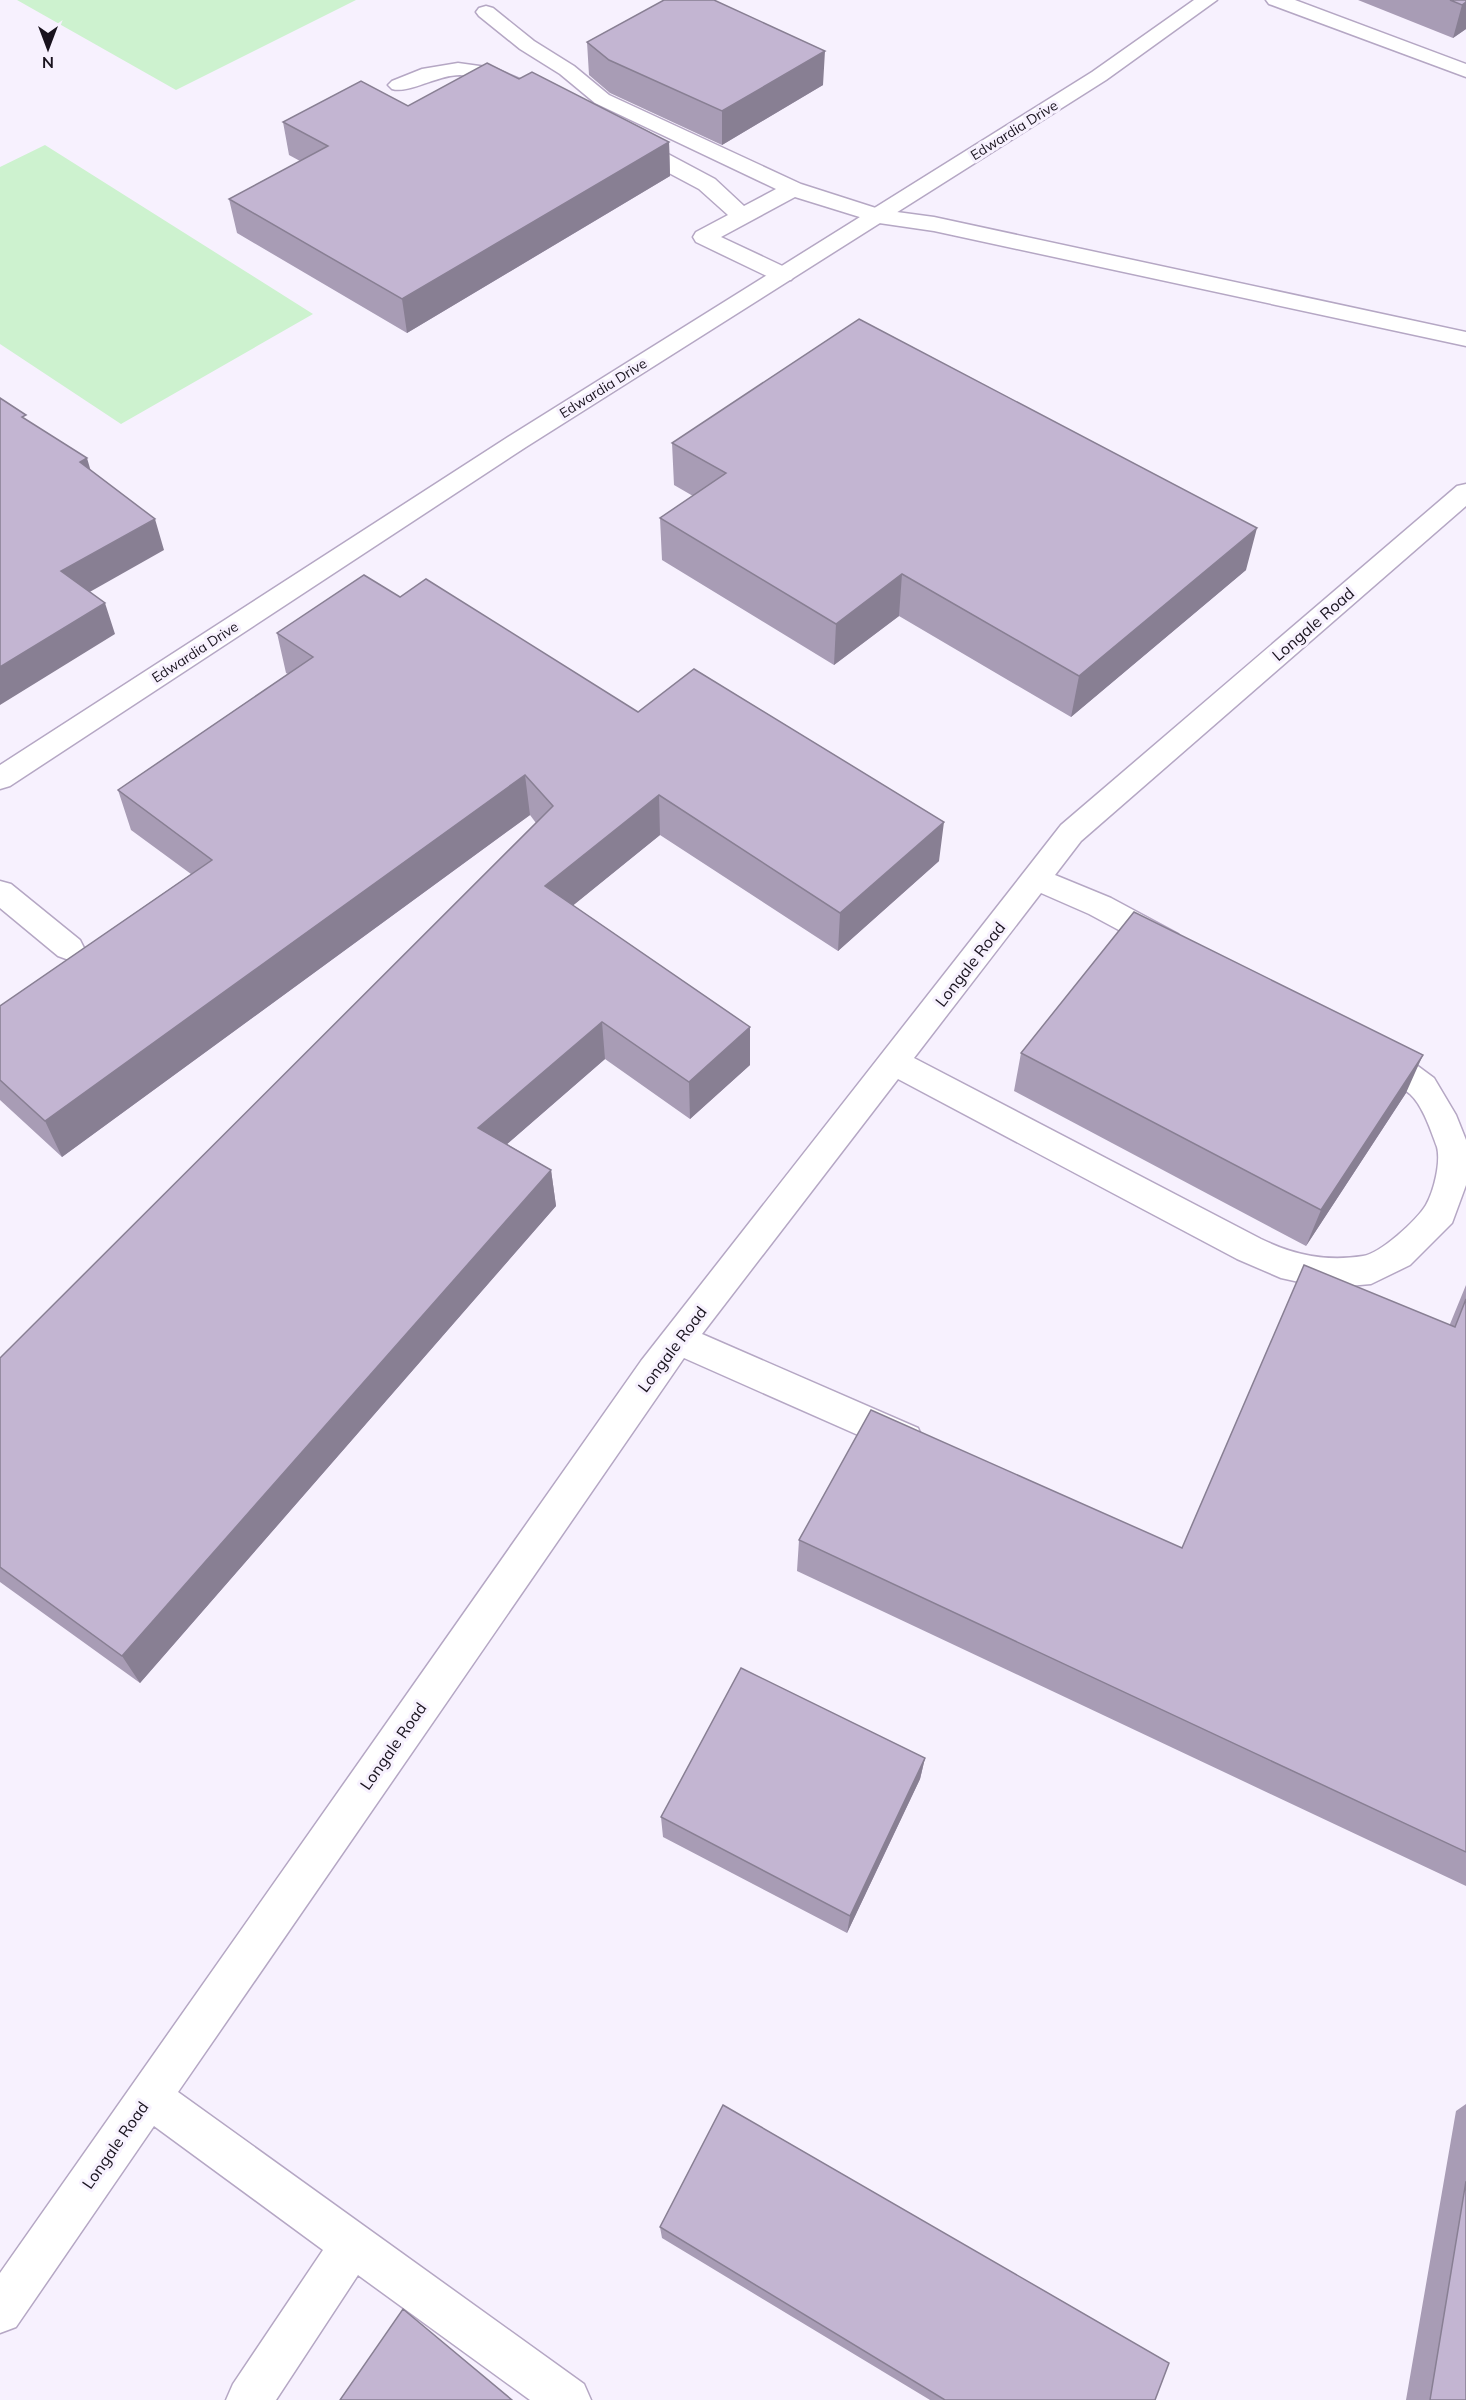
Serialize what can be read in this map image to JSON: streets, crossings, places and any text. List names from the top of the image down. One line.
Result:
{"streets":{"street":["Edwardia Drive","Longale Road"]},"north":"bottom"}
